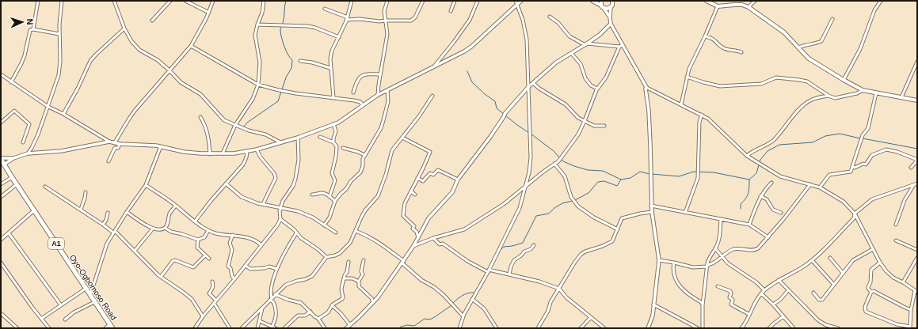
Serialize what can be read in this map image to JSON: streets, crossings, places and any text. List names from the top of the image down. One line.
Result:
{"streets":{"highway":["A1","Oyo-Ogbomoso Road"]},"north":"right"}
